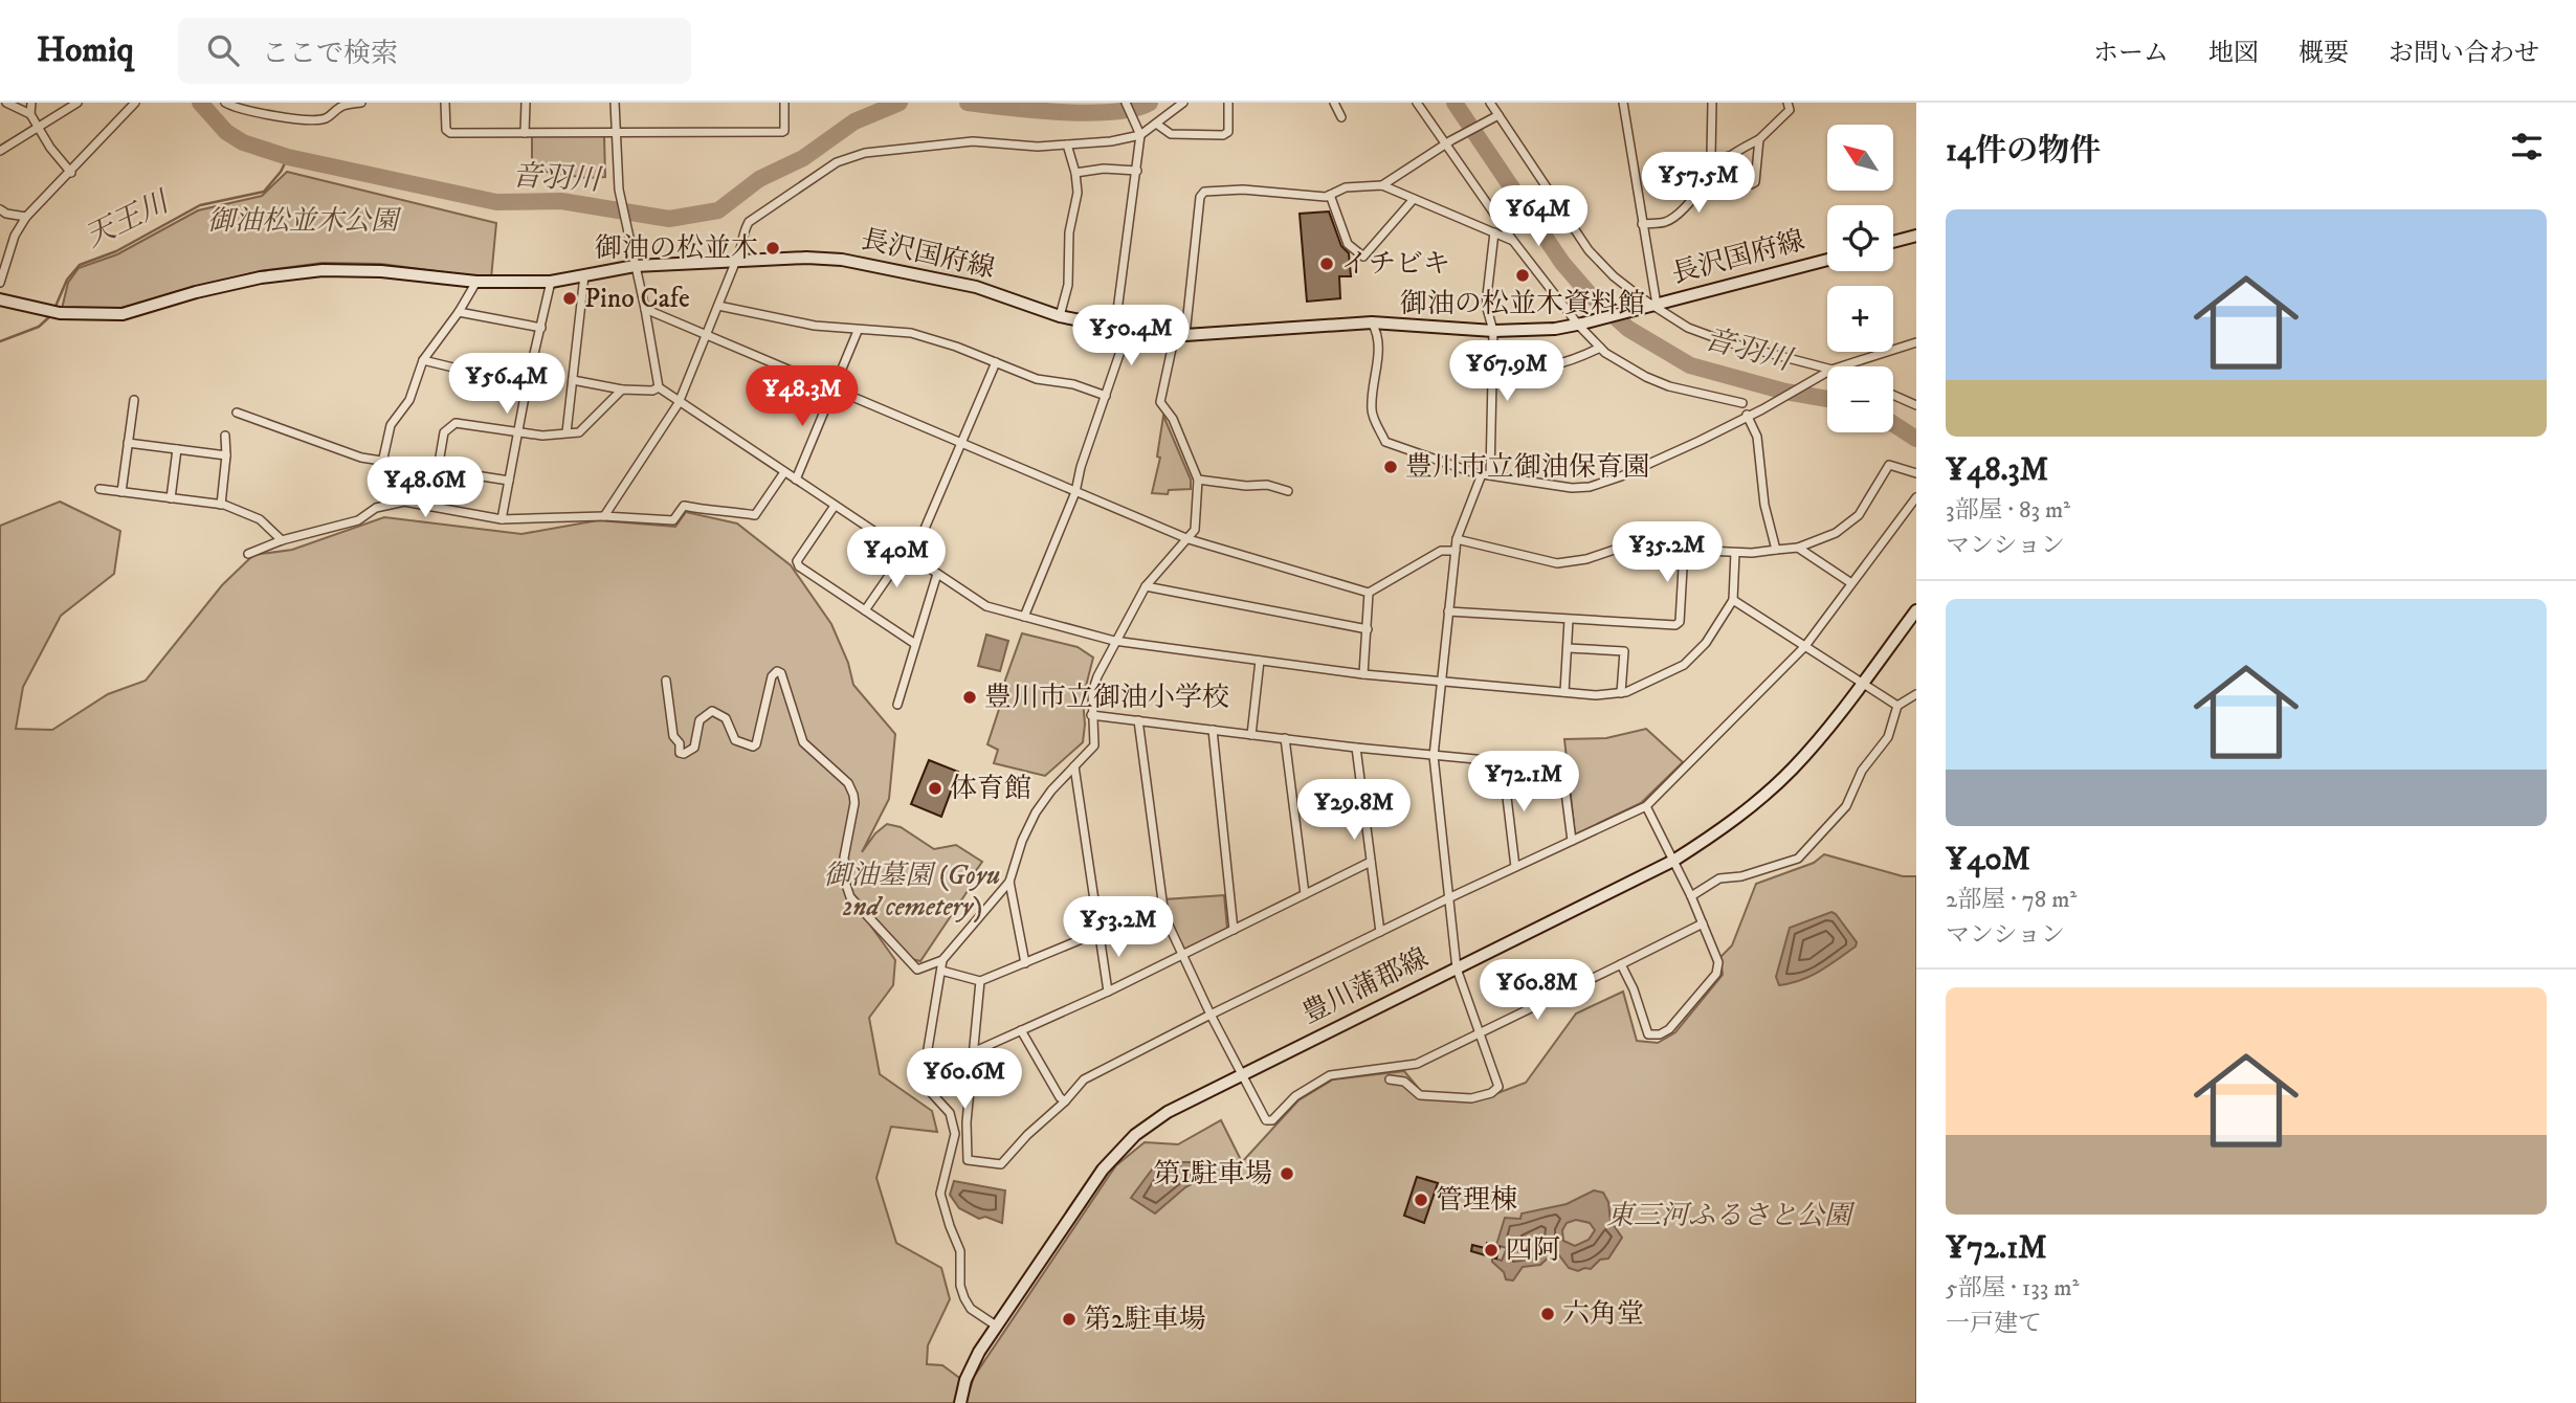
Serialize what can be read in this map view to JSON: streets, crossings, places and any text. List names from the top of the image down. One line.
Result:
{"streets":{"main road":["長沢国府線","豊川蒲郡線"]},"water":["音羽川","天王川"],"parks":["御油松並木公園","御油墓園 (Goyu 2nd cemetery)","東三河ふるさと公園"],"places":["御油の松並木","イチビキ","御油の松並木資料館","Pino Cafe","豊川市立御油保育園","豊川市立御油小学校","体育館","第1駐車場","管理棟","四阿","六角堂","第2駐車場"],"north":"top left","page":{"header":"Homiq","search":"ここで検索","nav":["ホーム","地図","概要","お問い合わせ"],"heading":"14件の物件","map_buttons":["+","−"],"price":["¥57.5M","¥64M","¥50.4M","¥67.9M","¥56.4M","¥48.3M","¥48.6M","¥35.2M","¥40M","¥72.1M","¥29.8M","¥53.2M","¥60.8M","¥60.6M"],"list":[{"name":"¥48.3M","note":"3部屋 · 83 m² · マンション"},{"name":"¥40M","note":"2部屋 · 78 m² · マンション"},{"name":"¥72.1M","note":"5部屋 · 133 m² · 一戸建て"}]}}
